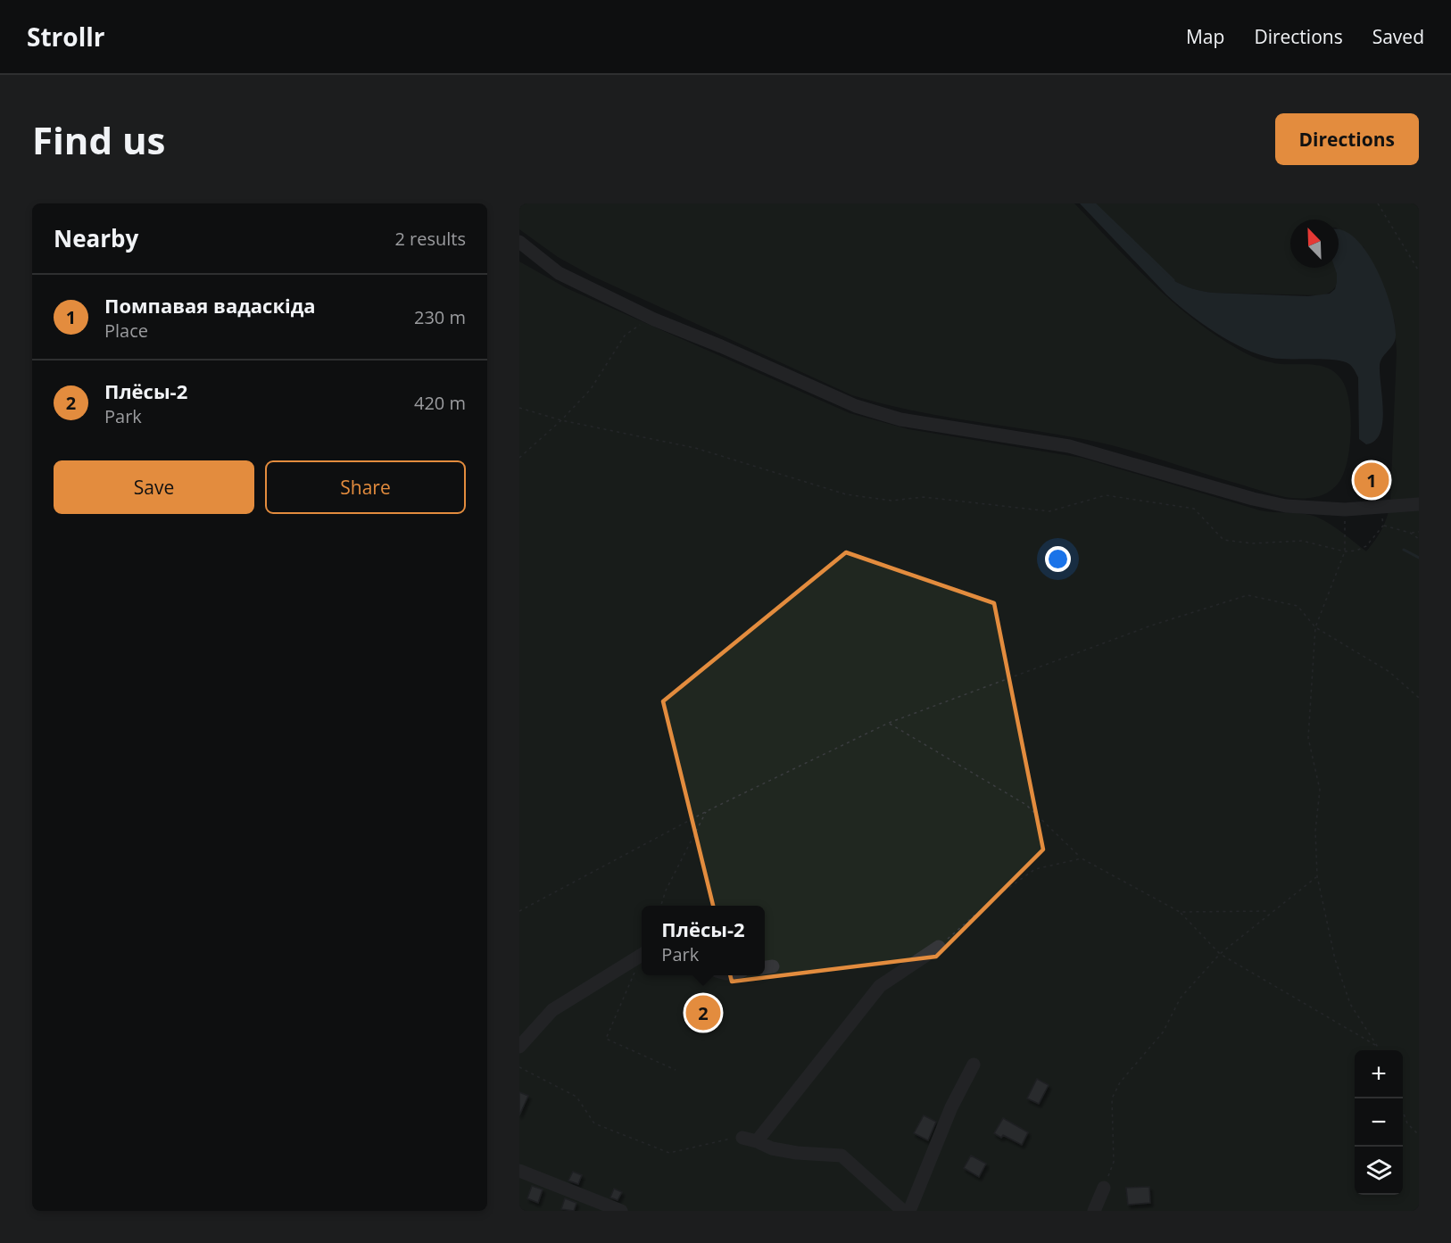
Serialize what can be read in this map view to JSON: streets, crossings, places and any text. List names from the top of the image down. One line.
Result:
{"north":"top left","page":{"header":"Strollr","nav":["Map","Directions","Saved"],"buttons":["Directions",["Save","Share"]],"title":"Find us","heading":["Nearby","2 results"],"list":[{"mark":"1","name":"Помпавая вадаскіда","note":"Place","value":"230 m"},{"mark":"2","name":"Плёсы-2","note":"Park","value":"420 m"}],"pins":["1","2"],"popup":["Плёсы-2","Park"],"map_buttons":["+","−"]}}
